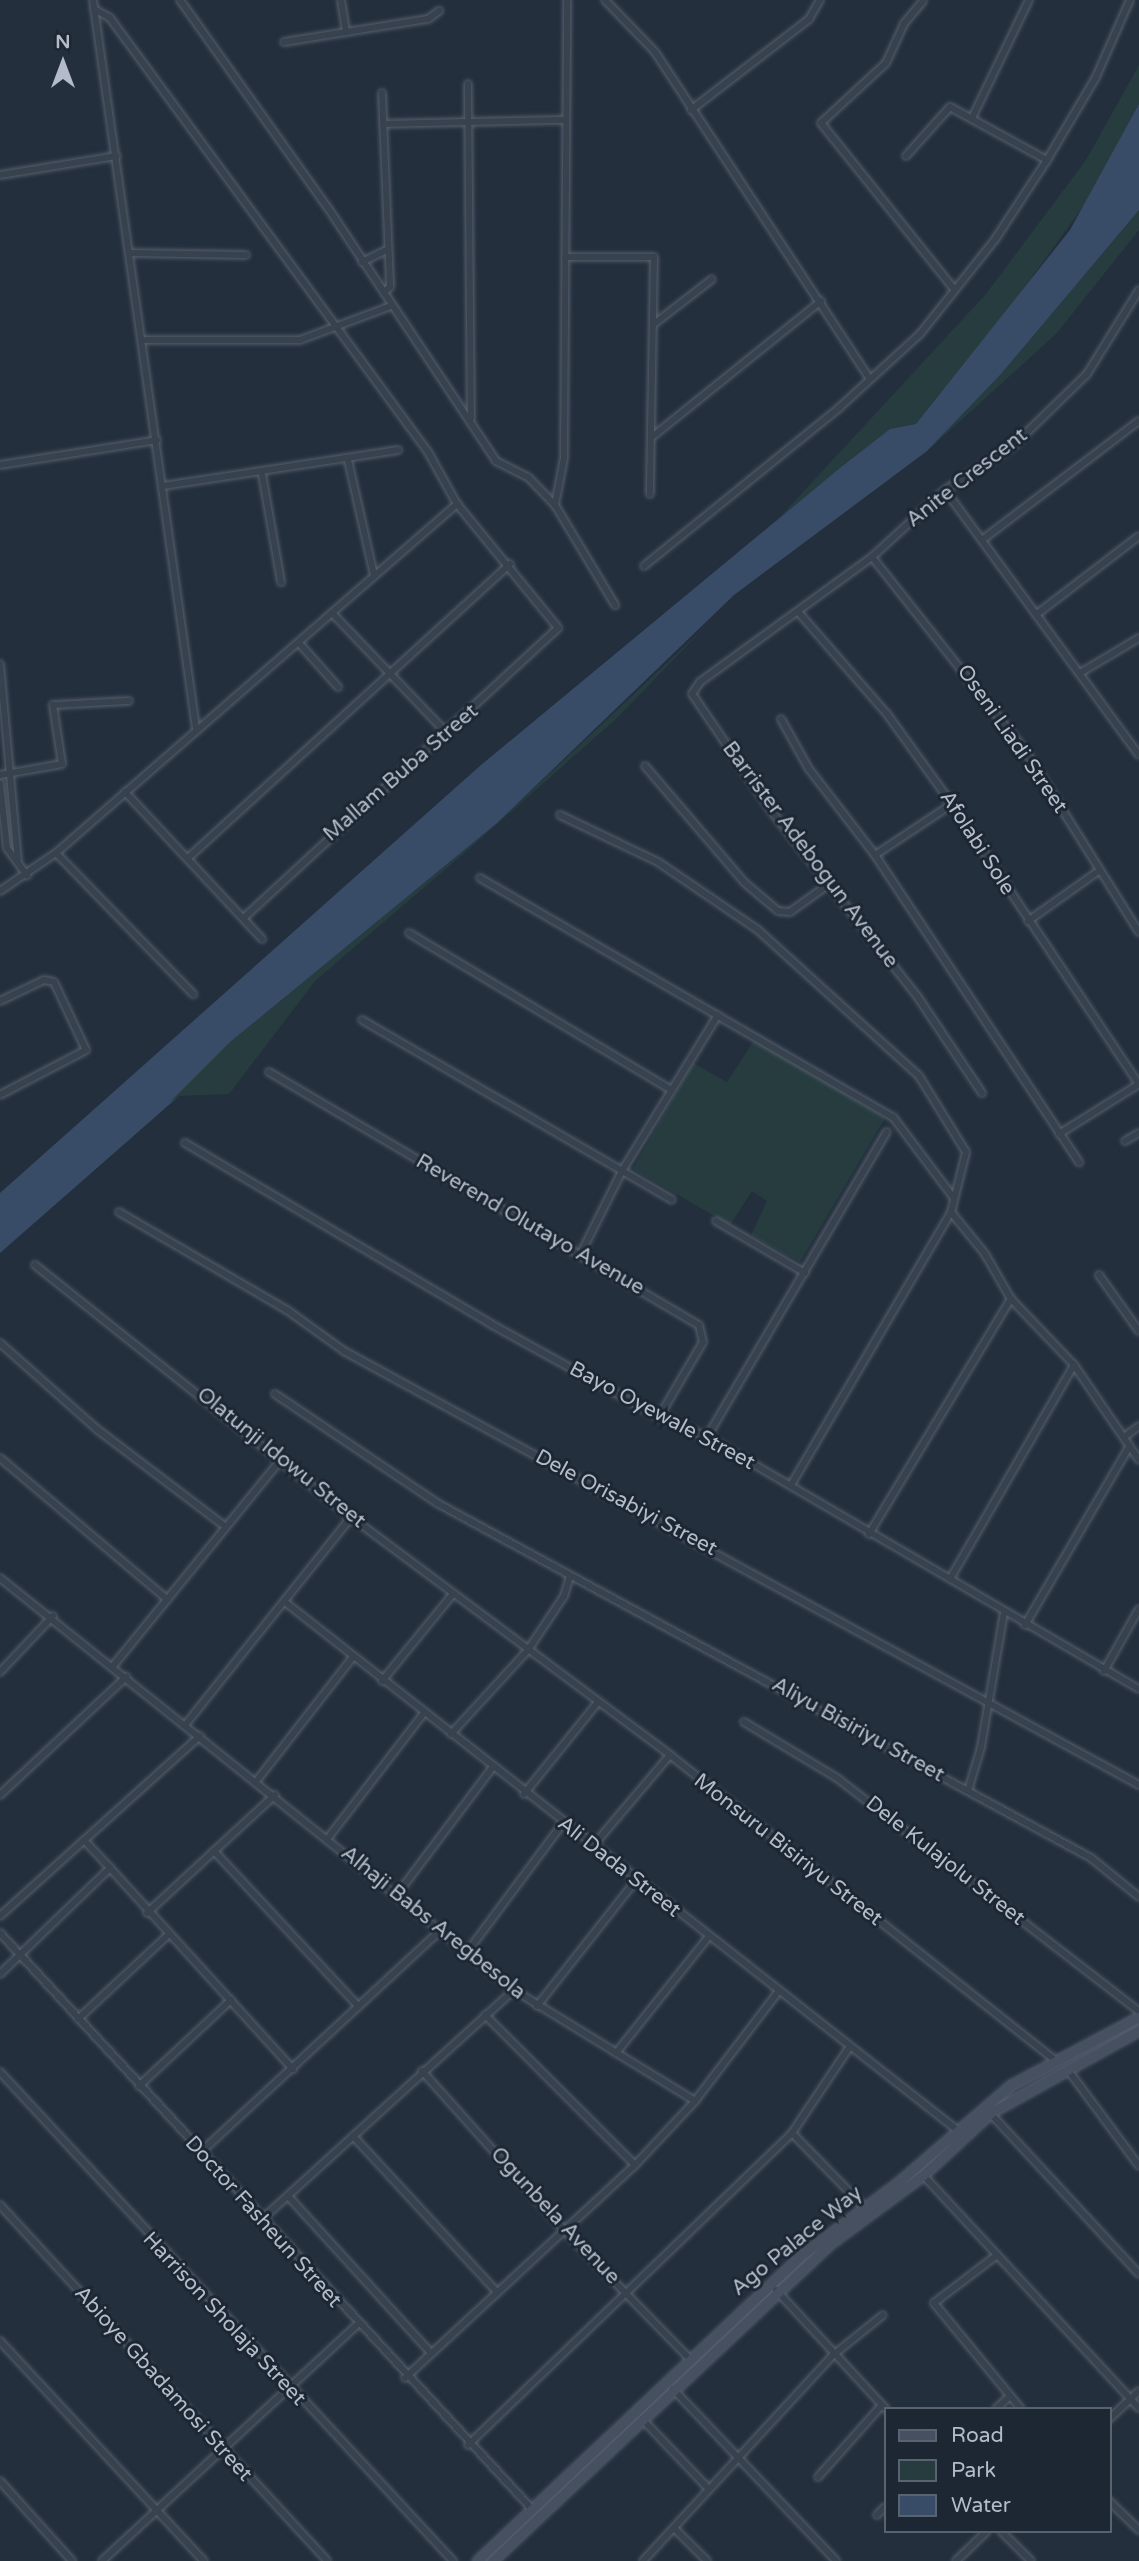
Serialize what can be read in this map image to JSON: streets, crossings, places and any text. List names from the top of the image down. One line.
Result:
{"streets":{"main road":["Ago Palace Way"],"street":["Anite Crescent","Oseni Liadi Street","Mallam Buba Street","Afolabi Sole","Barrister Adebogun Avenue","Reverend Olutayo Avenue","Bayo Oyewale Street","Olatunji Idowu Street","Dele Orisabiyi Street","Aliyu Bisiriyu Street","Monsuru Bisiriyu Street","Dele Kulajolu Street","Ali Dada Street","Alhaji Babs Aregbesola","Ogunbela Avenue","Doctor Fasheun Street","Harrison Sholaja Street","Abioye Gbadamosi Street"]},"crossings":[["Anite Crescent","Oseni Liadi Street"],["Anite Crescent","Afolabi Sole"],["Anite Crescent","Barrister Adebogun Avenue"],["Afolabi Sole","Barrister Adebogun Avenue"],["Reverend Olutayo Avenue","Bayo Oyewale Street"],["Olatunji Idowu Street","Monsuru Bisiriyu Street"],["Monsuru Bisiriyu Street","Ago Palace Way"],["Ali Dada Street","Ago Palace Way"],["Ogunbela Avenue","Ago Palace Way"],["Doctor Fasheun Street","Ago Palace Way"]],"legend":["Road","Park","Water"],"north":"top"}
